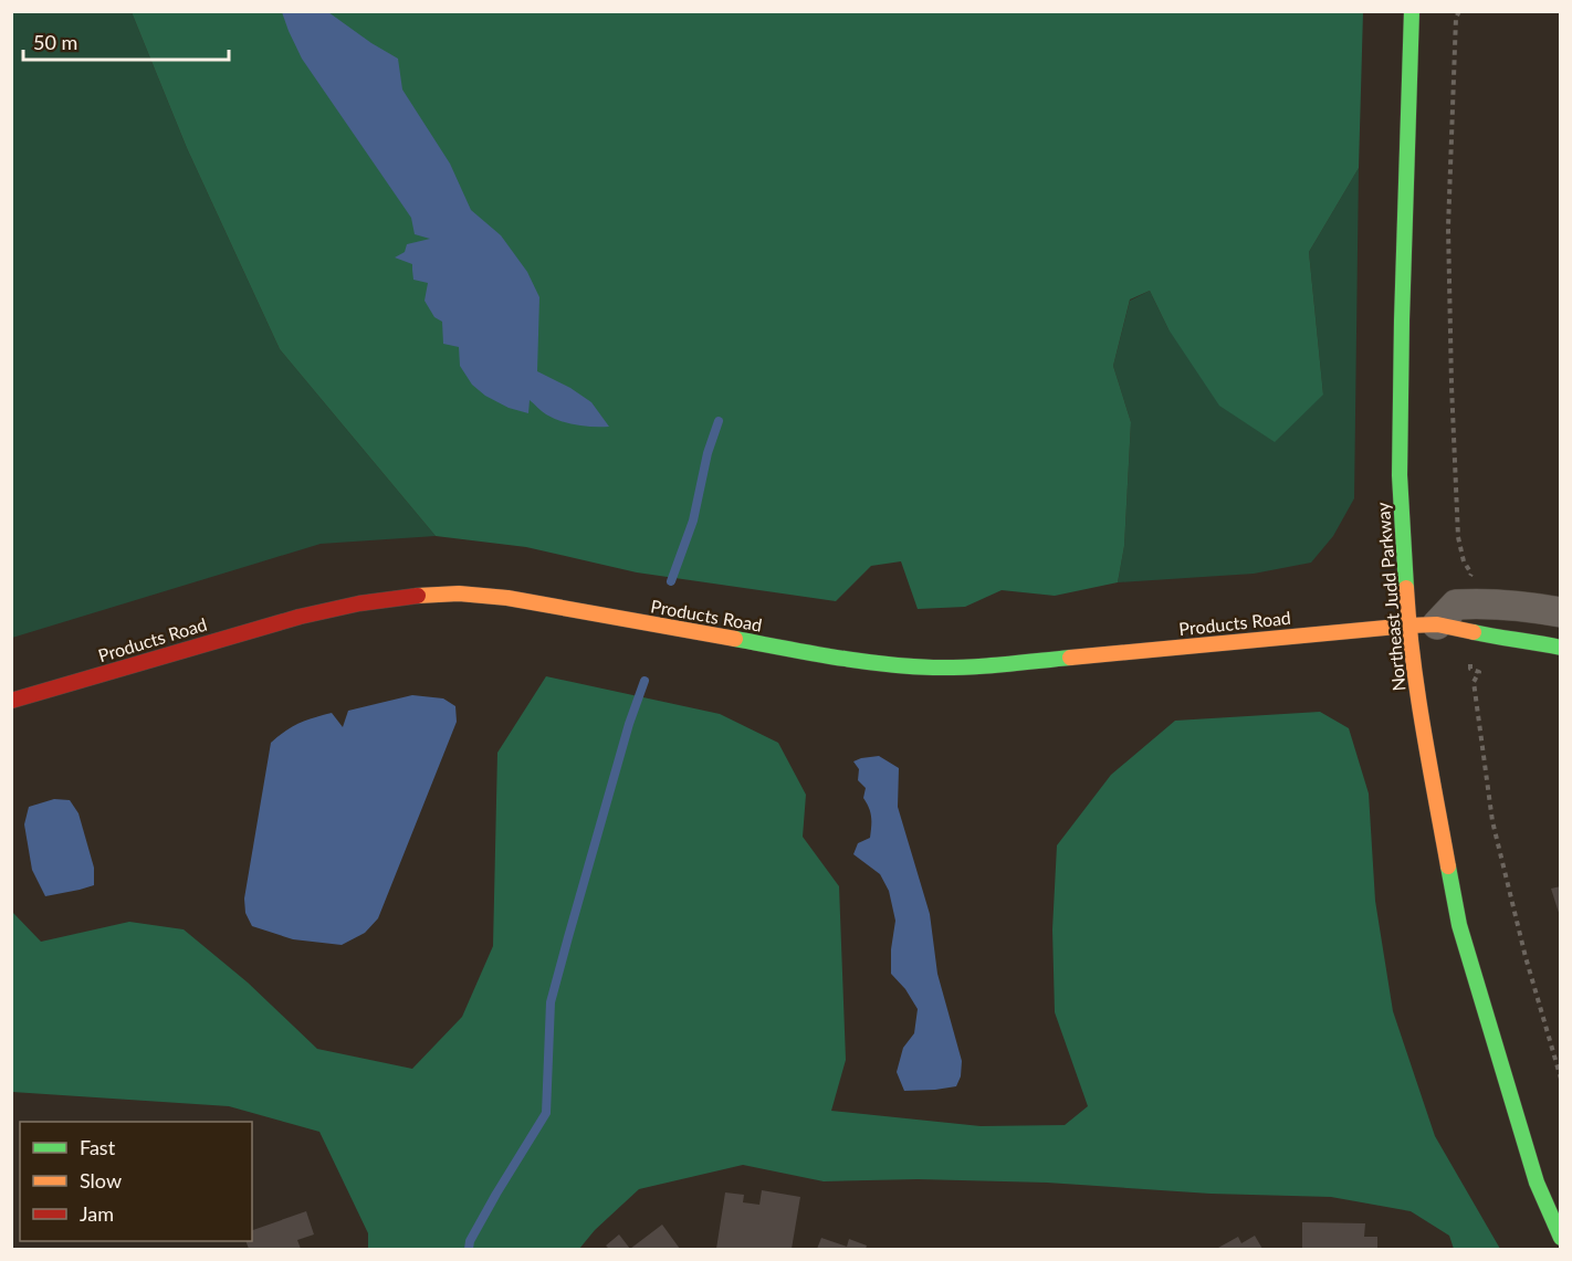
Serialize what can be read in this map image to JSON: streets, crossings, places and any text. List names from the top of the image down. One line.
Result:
{"streets":{"main road":["Northeast Judd Parkway","Products Road"]},"crossings":[["Northeast Judd Parkway","Products Road"]],"legend":["Fast","Slow","Jam"],"scale_bar":"50 m"}
